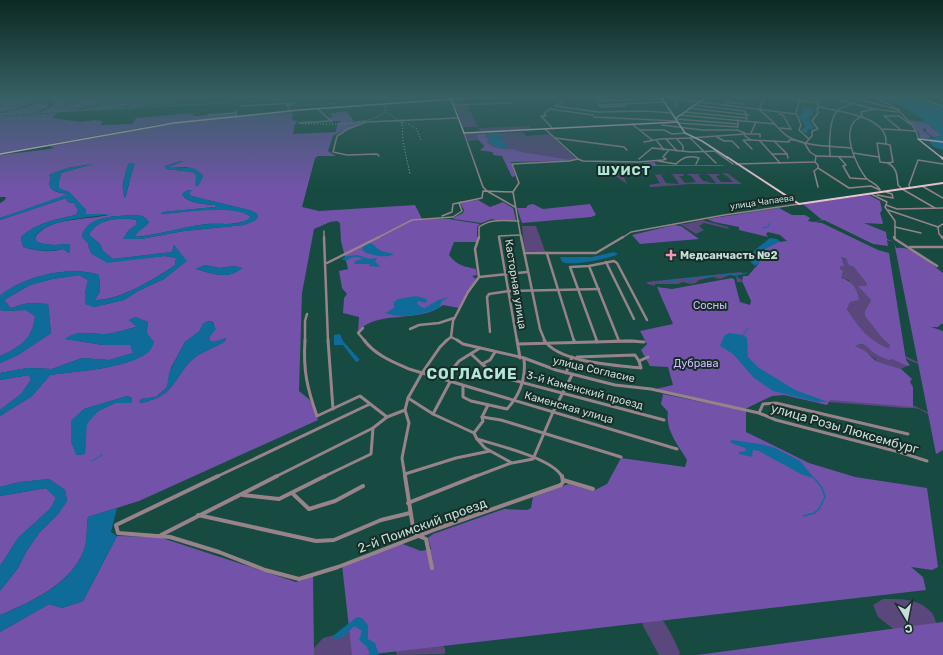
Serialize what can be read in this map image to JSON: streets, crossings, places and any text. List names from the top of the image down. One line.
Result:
{"streets":{"main road":["улица Чапаева"],"street":["Касторная улица","улица Согласие","3-й Каменский проезд","Каменская улица","улица Розы Люксембург","2-й Поимский проезд"]},"crossings":[["Касторная улица","улица Согласие"],["Касторная улица","3-й Каменский проезд"],["Касторная улица","Каменская улица"],["улица Согласие","улица Розы Люксембург"]],"districts":["ШУИСТ","СОГЛАСИЕ"],"parks":["Сосны","Дубрава"],"places":{"health":["Медсанчасть №2"]},"north":"bottom"}
